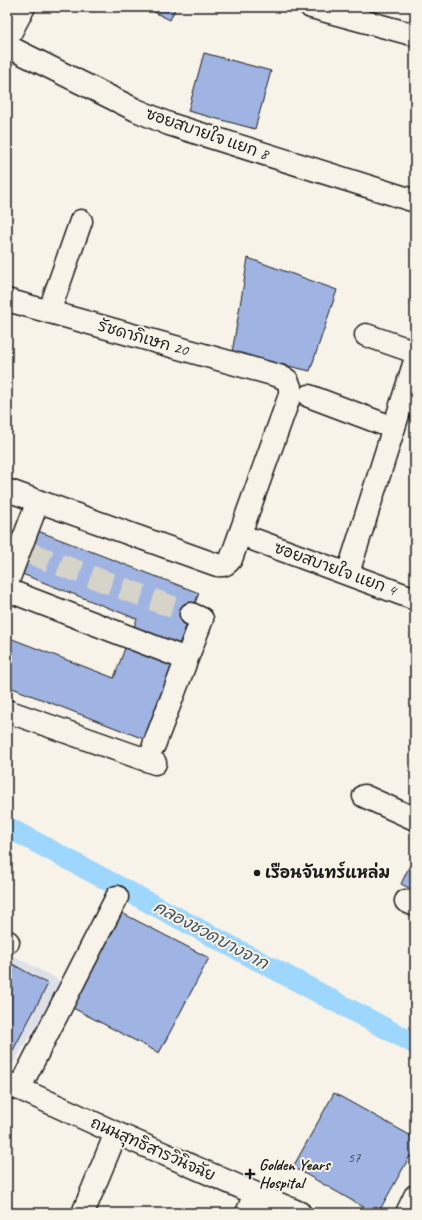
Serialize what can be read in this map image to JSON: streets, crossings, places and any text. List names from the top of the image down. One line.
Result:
{"streets":{"street":["ซอยสบายใจ แยก 8","รัชดาภิเษก 20","ซอยสบายใจ แยก 4","ถนนสุทธิสารวินิจฉัย"]},"water":["คลองชวดบางจาก"],"places":{"other":["เรือนจันทร์แหล่ม"],"health":["Golden Years Hospital"]},"house_numbers":["57"]}
